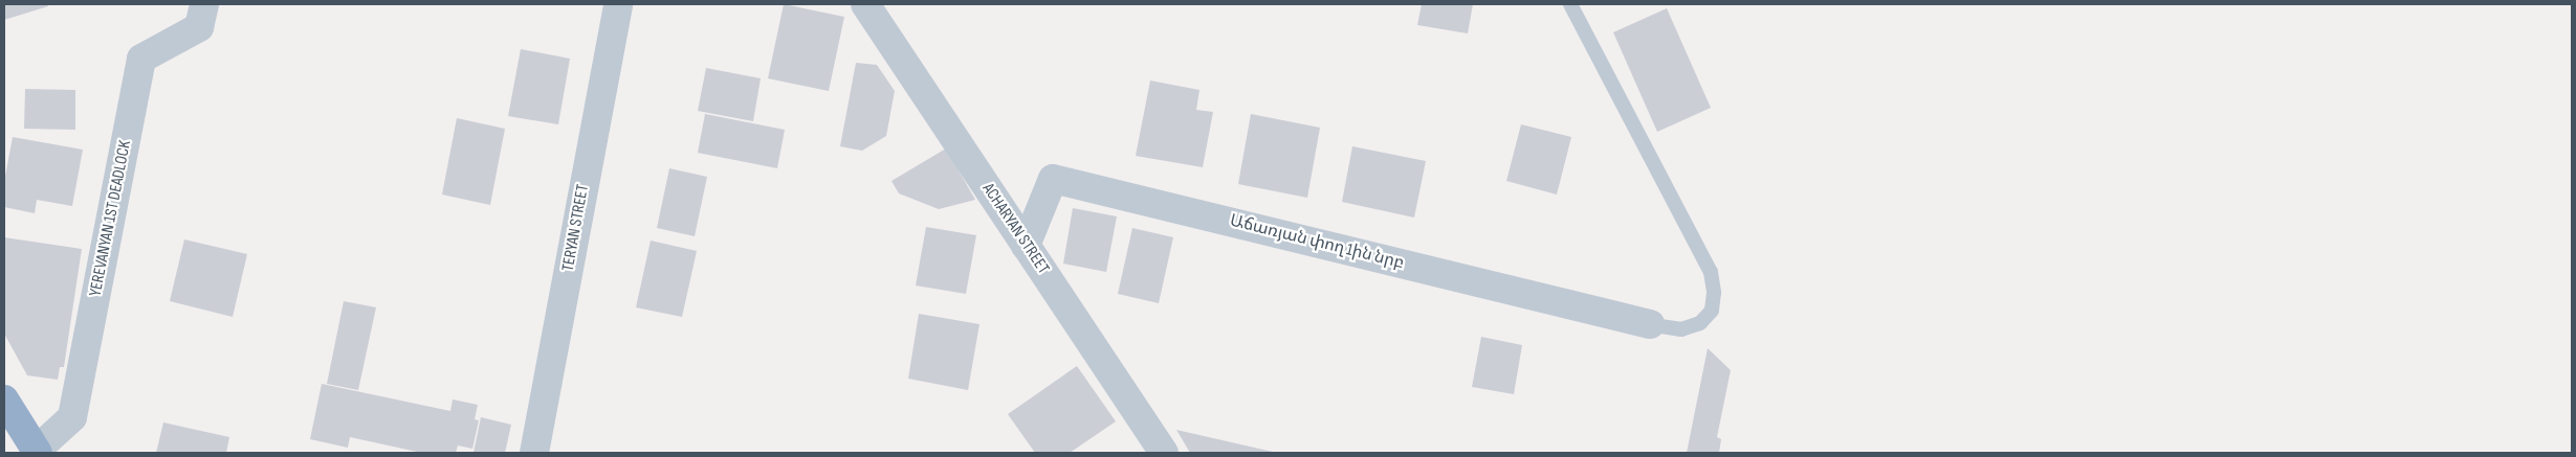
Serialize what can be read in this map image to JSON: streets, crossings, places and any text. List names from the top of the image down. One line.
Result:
{"streets":{"street":["YEREVANYAN 1ST DEADLOCK","TERYAN STREET","ACHARYAN STREET","Աճառյան փող 1ին նրբ"]},"crossings":[["ACHARYAN STREET","Աճառյան փող 1ին նրբ"]]}
